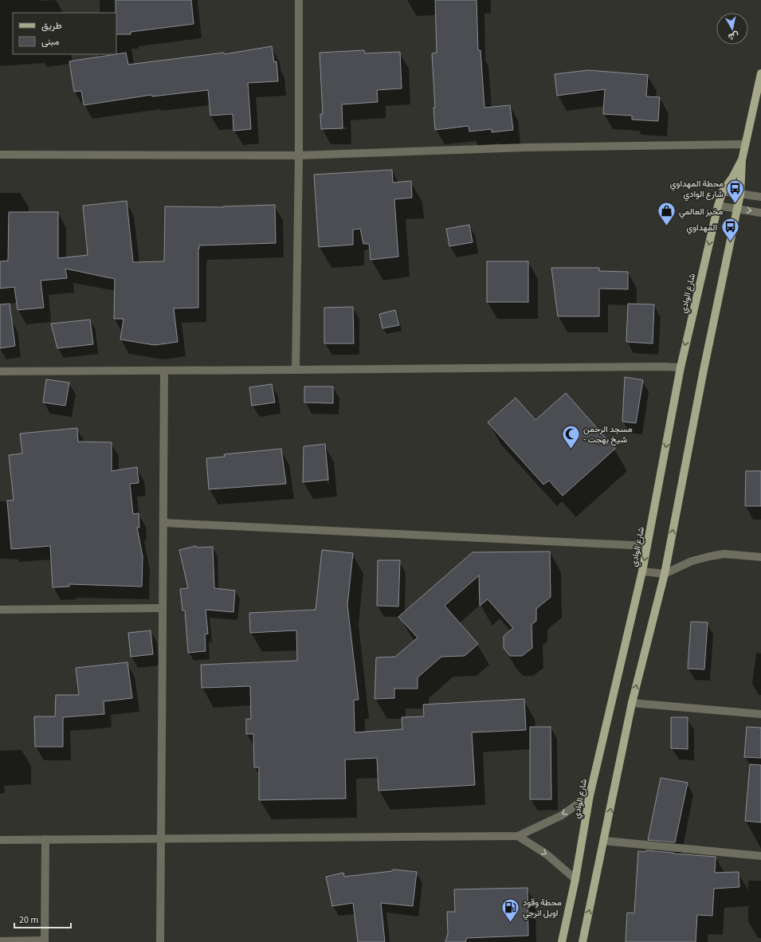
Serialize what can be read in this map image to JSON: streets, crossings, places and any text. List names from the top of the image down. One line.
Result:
{"streets":{"main road":["شارع الوادي"]},"places":{"bus stop":["محطة المهداوي شارع الوادي","المهداوي"],"shop":["مخبز العالمي"],"mosque":["مسجد الرحمن - شيخ بهجت"],"fuel station":["محطة وقود اويل انرجي"]},"legend":["طريق","مبنى"],"scale_bar":"20 m","north":"bottom"}
